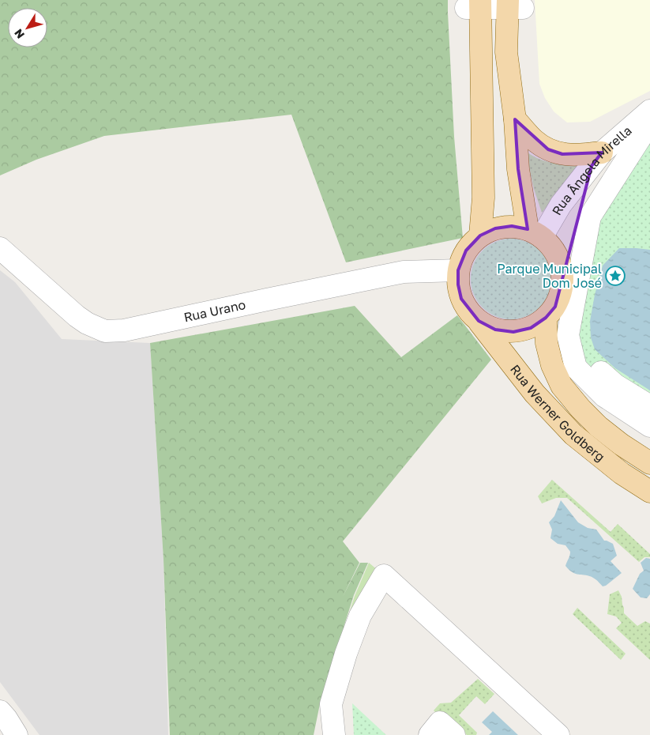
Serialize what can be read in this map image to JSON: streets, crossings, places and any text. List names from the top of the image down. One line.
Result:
{"streets":{"main road":["Rua Werner Goldberg"],"street":["Rua Ângela Mirella","Rua Urano"]},"crossings":[["Rua Ângela Mirella","Rua Urano"],["Rua Ângela Mirella","Rua Werner Goldberg"],["Rua Urano","Rua Werner Goldberg"]],"places":{"place":["Parque Municipal Dom José"]},"north":"bottom left"}
